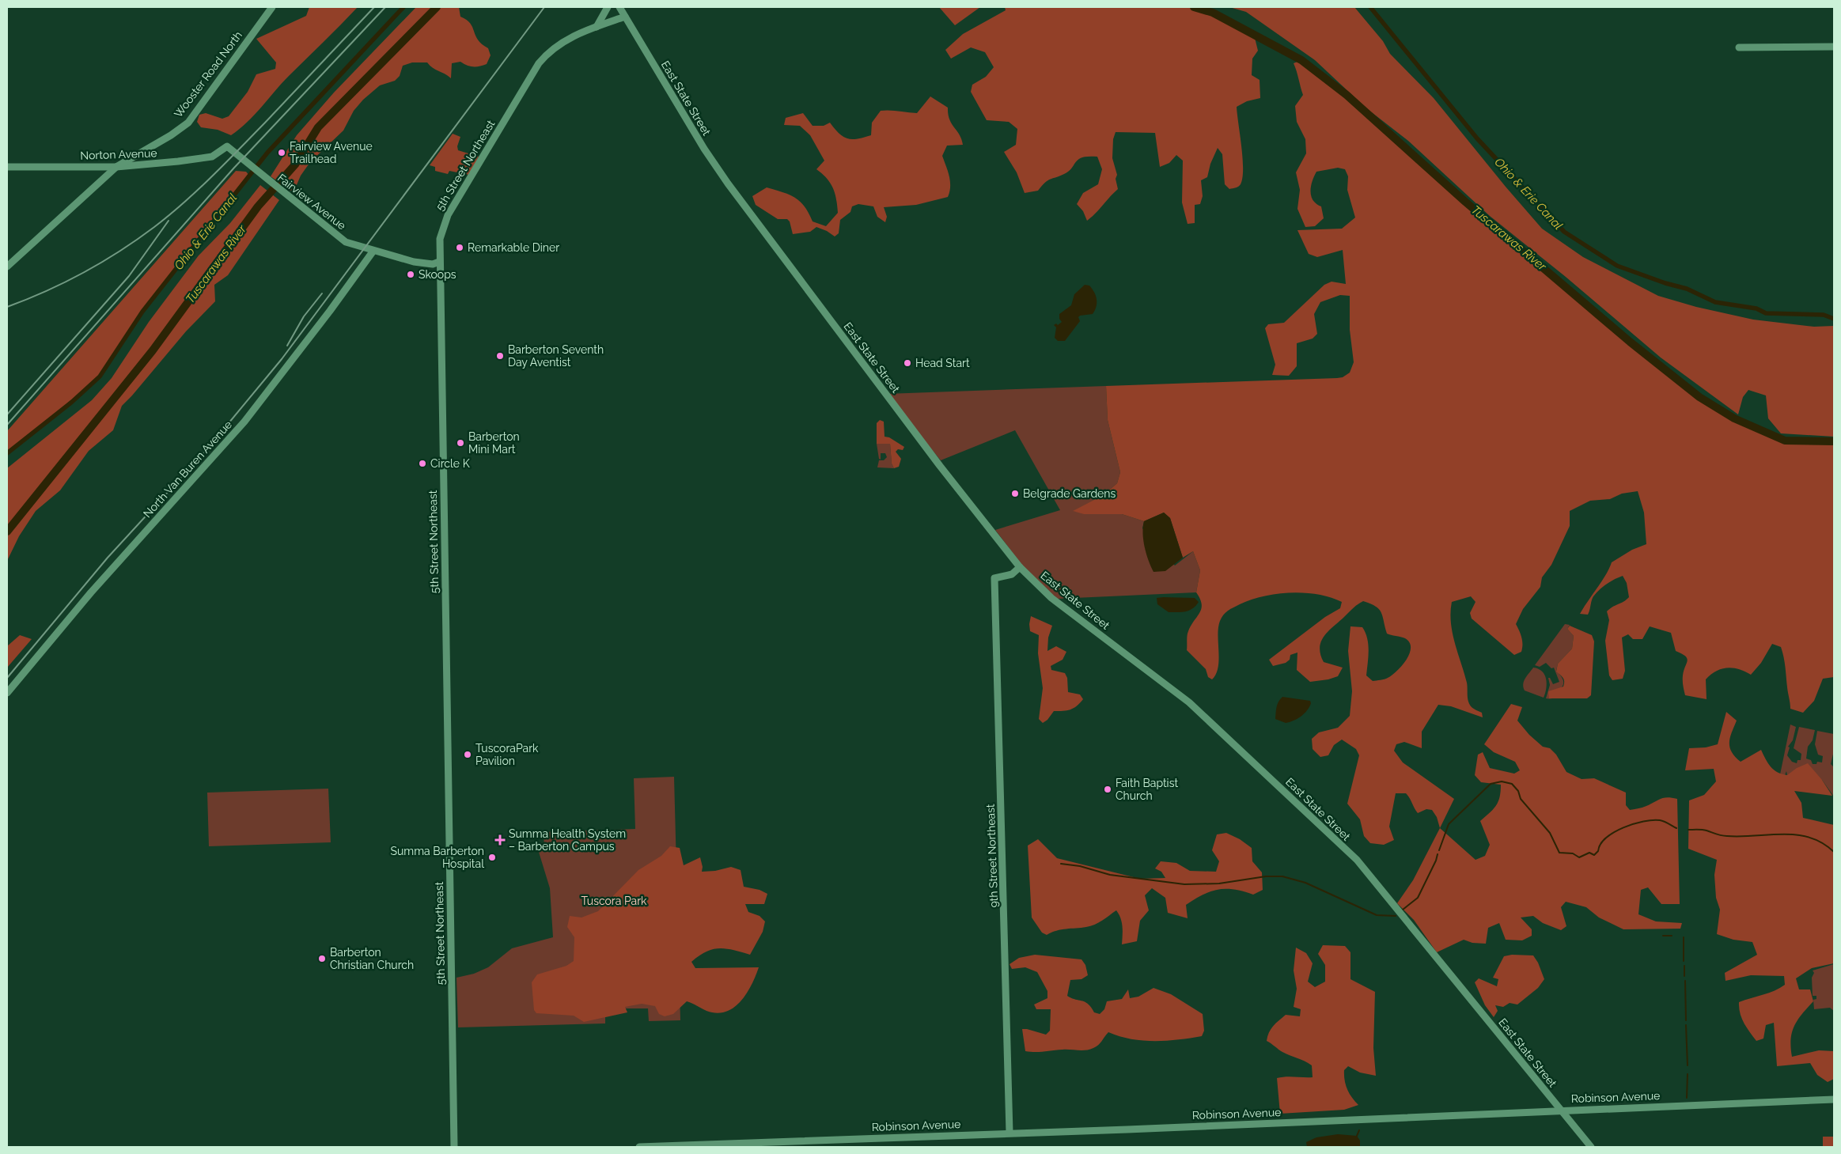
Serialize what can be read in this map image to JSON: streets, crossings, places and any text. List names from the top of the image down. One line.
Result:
{"streets":{"street":["Wooster Road North","East State Street","Norton Avenue","5th Street Northeast","Fairview Avenue","North Van Buren Avenue","9th Street Northeast","Robinson Avenue"]},"crossings":[["Wooster Road North","Norton Avenue"],["East State Street","5th Street Northeast"],["East State Street","9th Street Northeast"],["East State Street","Robinson Avenue"],["Norton Avenue","Fairview Avenue"],["5th Street Northeast","Fairview Avenue"],["Fairview Avenue","North Van Buren Avenue"],["9th Street Northeast","Robinson Avenue"]],"water":["Ohio & Erie Canal","Tuscarawas River"],"parks":["Tuscora Park"],"places":{"other":["Fairview Avenue Trailhead","Remarkable Diner","Skoops","Barberton Seventh Day Aventist","Head Start","Barberton Mini Mart","Circle K","Belgrade Gardens","TuscoraPark Pavilion","Faith Baptist Church","Summa Barberton Hospital","Barberton Christian Church"],"health":["Summa Health System – Barberton Campus"]}}
